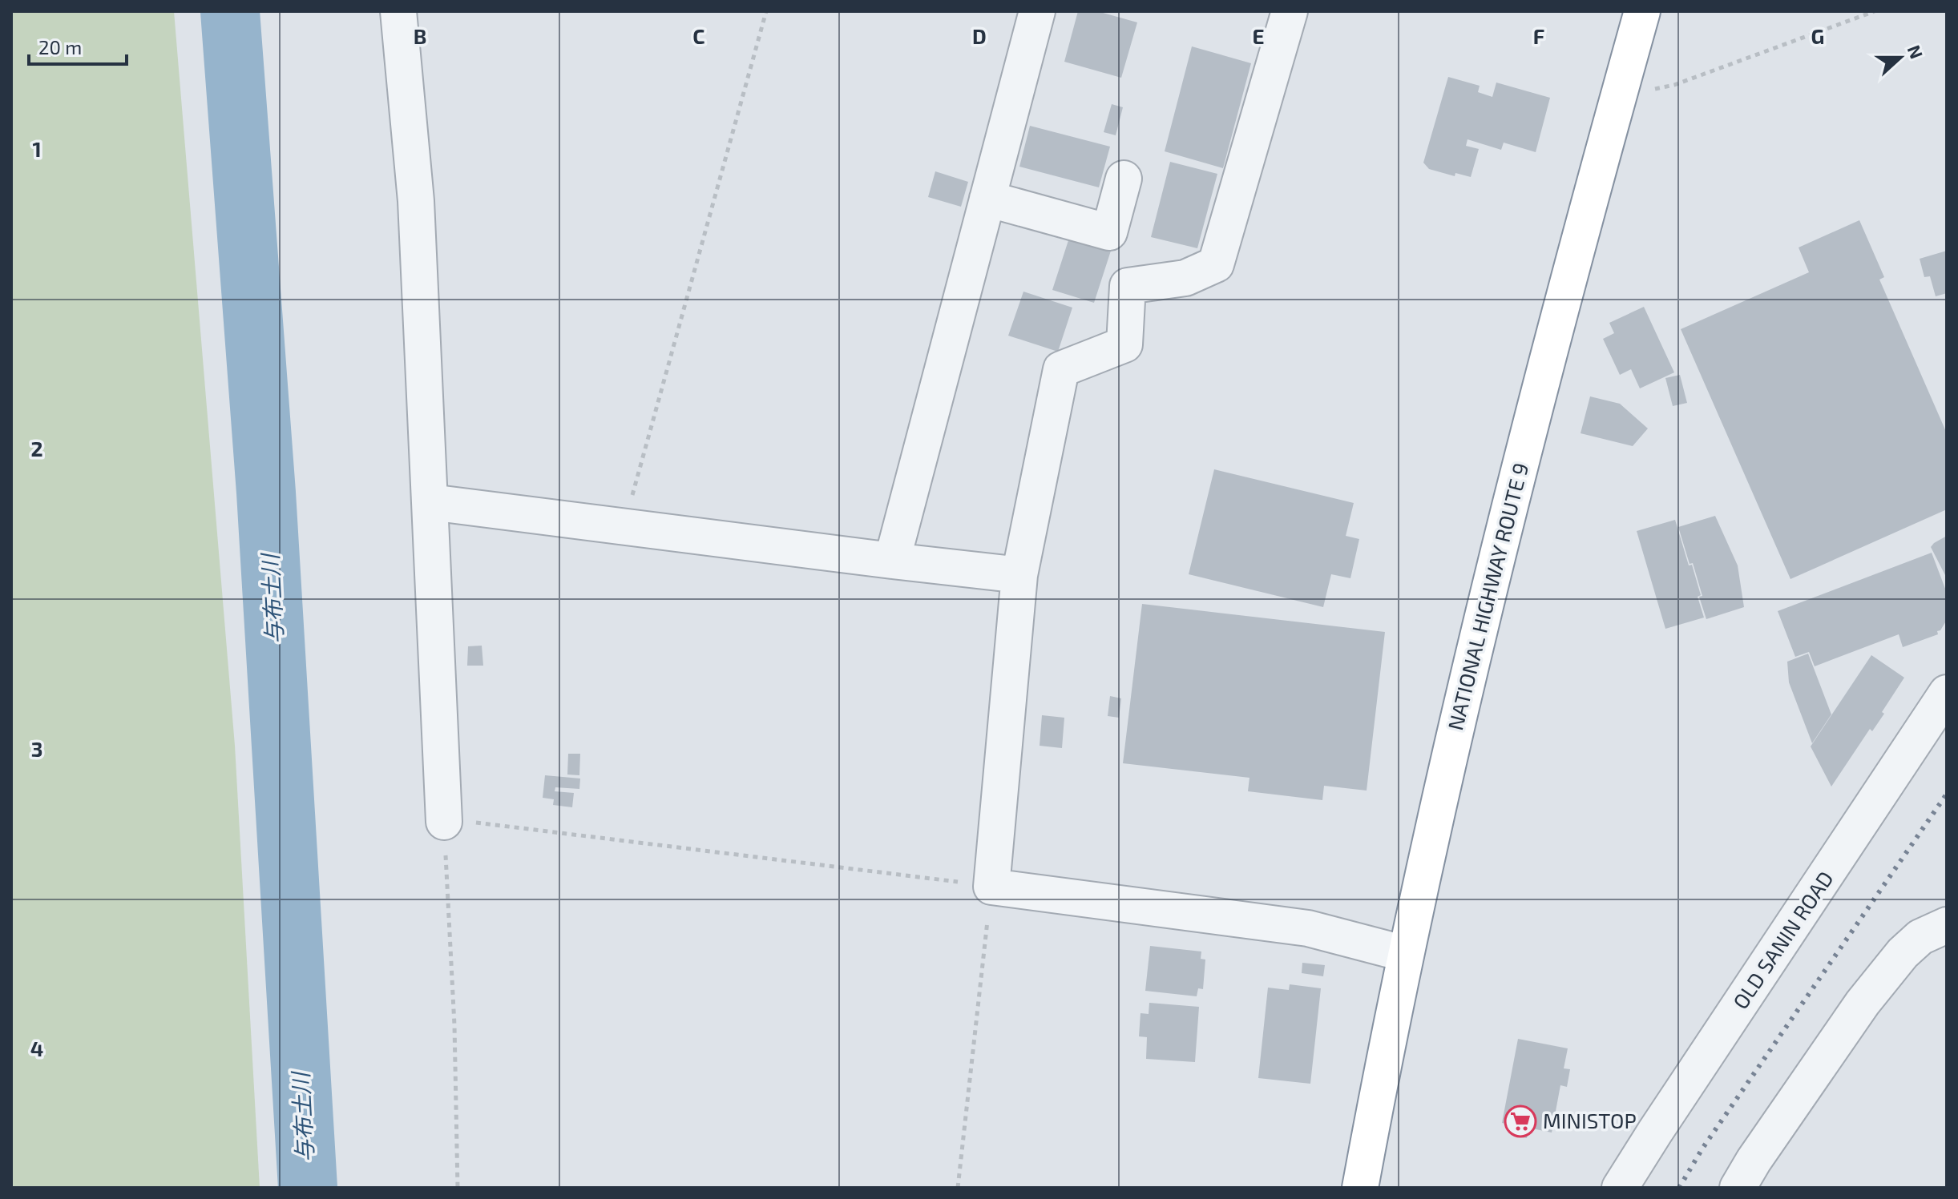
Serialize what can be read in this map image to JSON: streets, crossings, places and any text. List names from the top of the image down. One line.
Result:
{"streets":{"highway":["NATIONAL HIGHWAY ROUTE 9"],"street":["OLD SANIN ROAD"]},"water":["与布土川"],"places":{"supermarket":["MINISTOP"]},"scale_bar":"20 m","north":"right","grid":{"columns":["B","C","D","E","F","G"],"rows":["1","2","3","4"]}}
